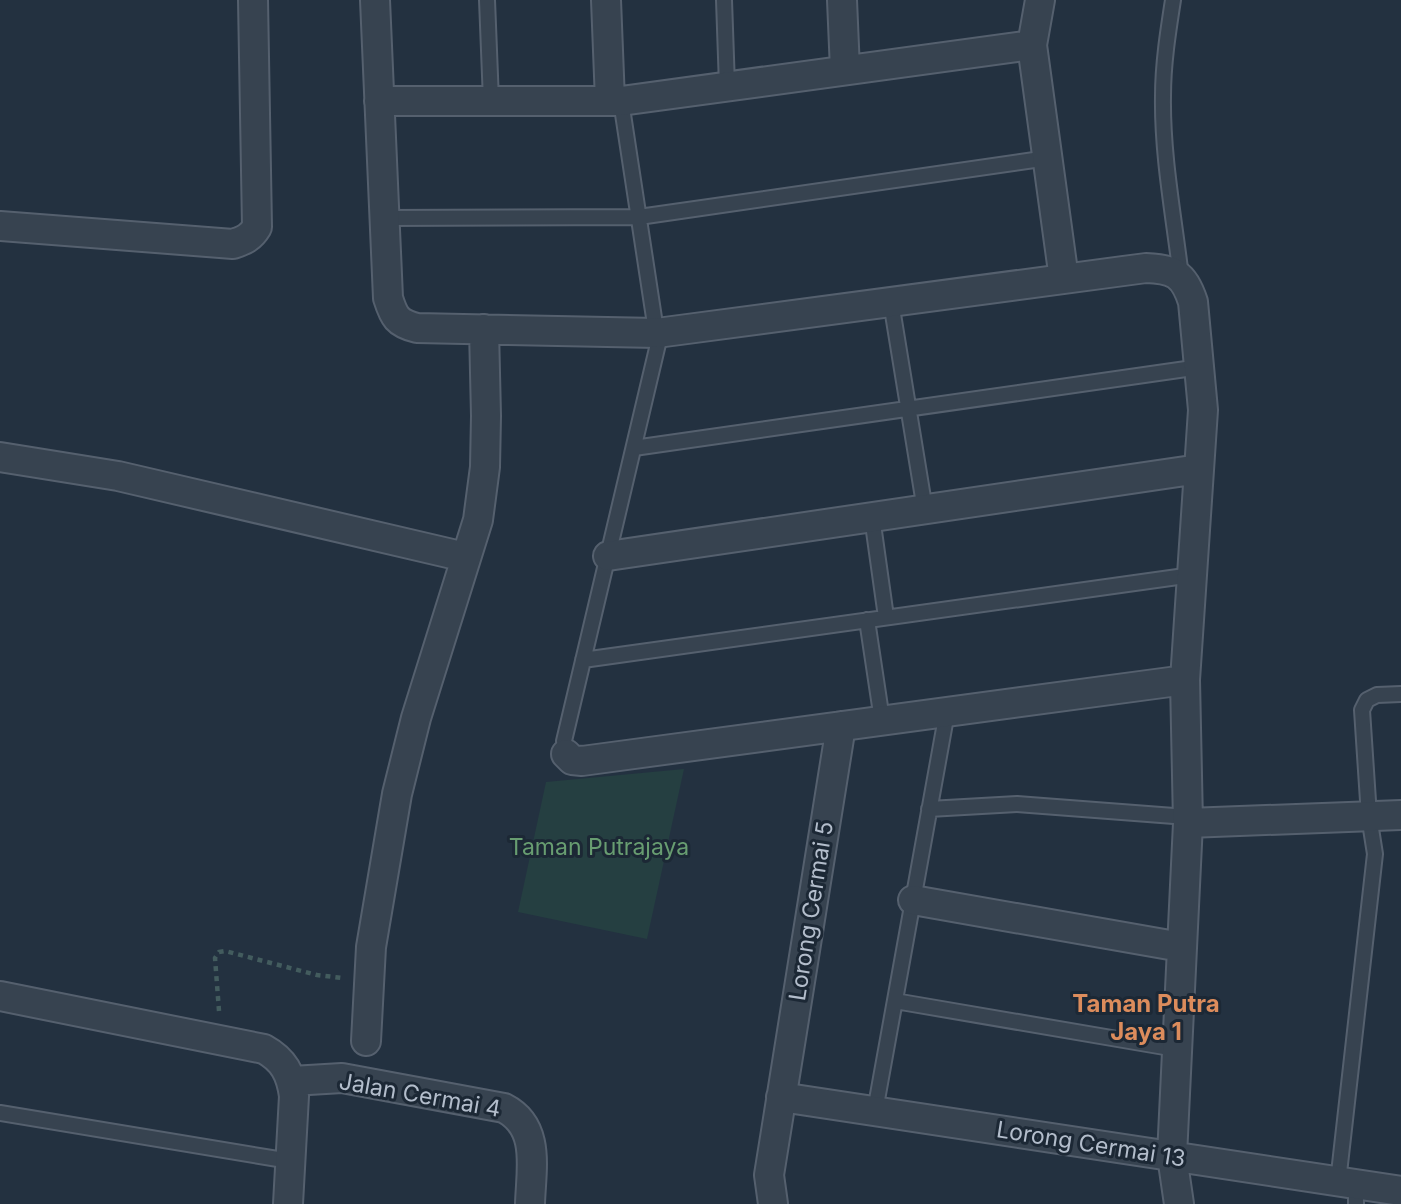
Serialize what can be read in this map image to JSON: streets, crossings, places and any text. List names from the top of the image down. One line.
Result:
{"streets":{"street":["Lorong Cermai 5","Jalan Cermai 4","Lorong Cermai 13"]},"crossings":[["Lorong Cermai 5","Lorong Cermai 13"]],"districts":["Taman Putra Jaya 1"],"parks":["Taman Putrajaya"]}
